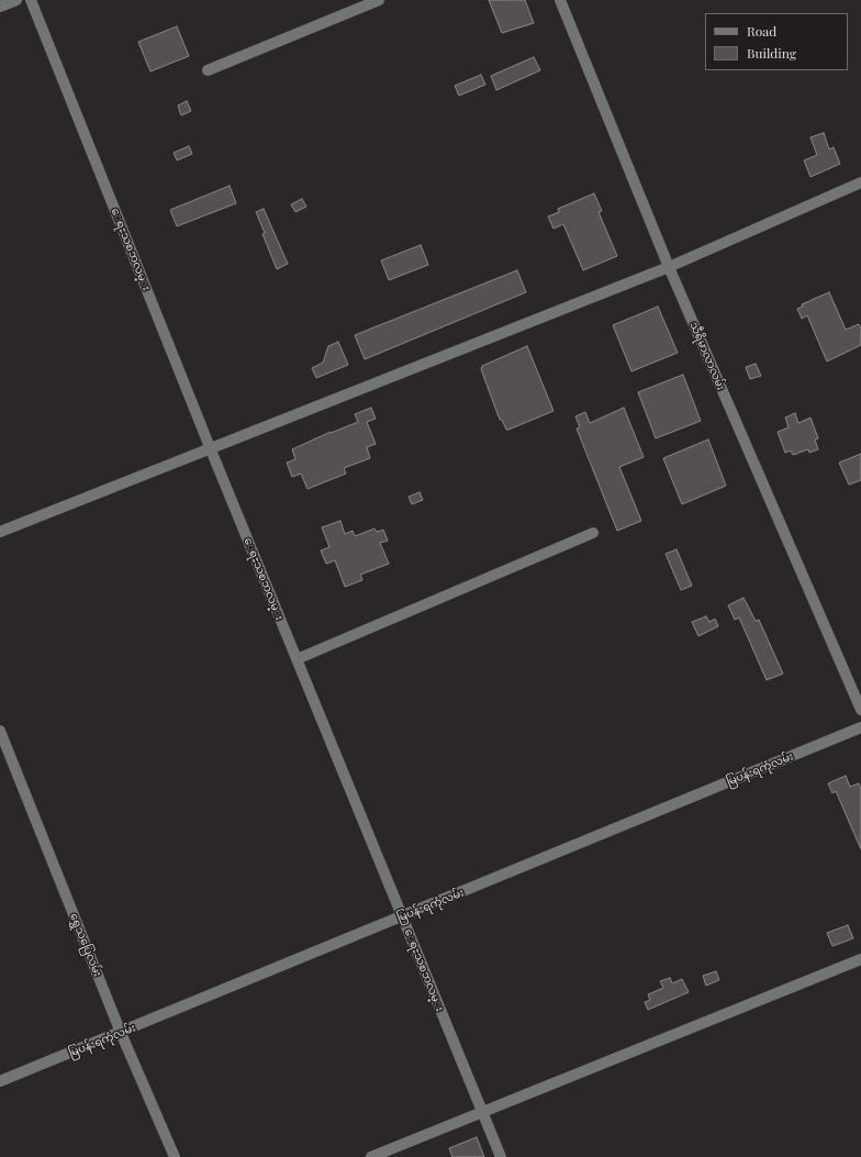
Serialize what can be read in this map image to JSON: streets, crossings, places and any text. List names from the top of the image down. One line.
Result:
{"streets":{"street":["ေရႊသစၥာလမ္း","သီရိမာလာလမ်း","မြပန်းရကုံလမ်း","ရွှေသပြေလမ်း"]},"crossings":[["ေရႊသစၥာလမ္း","မြပန်းရကုံလမ်း"],["မြပန်းရကုံလမ်း","ရွှေသပြေလမ်း"]],"legend":["Road","Building"]}
